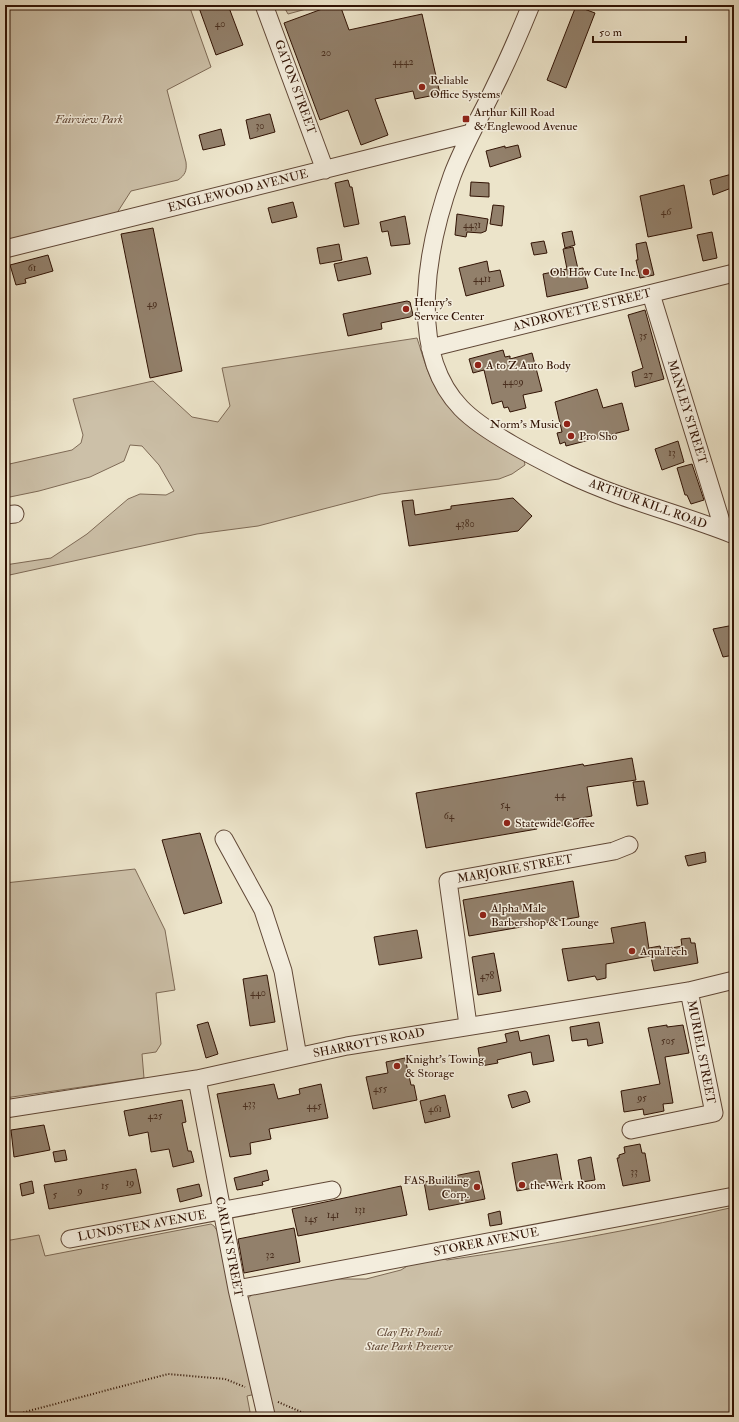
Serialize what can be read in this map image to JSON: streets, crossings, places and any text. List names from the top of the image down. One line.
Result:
{"streets":{"street":["GATON STREET","ENGLEWOOD AVENUE","ANDROVETTE STREET","MANLEY STREET","ARTHUR KILL ROAD","MARJORIE STREET","SHARROTTS ROAD","MURIEL STREET","LUNDSTEN AVENUE","STORER AVENUE","CARLIN STREET"]},"crossings":[["GATON STREET","ENGLEWOOD AVENUE"],["ENGLEWOOD AVENUE","ARTHUR KILL ROAD"],["ANDROVETTE STREET","MANLEY STREET"],["ANDROVETTE STREET","ARTHUR KILL ROAD"],["MANLEY STREET","ARTHUR KILL ROAD"],["MARJORIE STREET","SHARROTTS ROAD"],["SHARROTTS ROAD","MURIEL STREET"],["SHARROTTS ROAD","CARLIN STREET"],["LUNDSTEN AVENUE","CARLIN STREET"],["STORER AVENUE","CARLIN STREET"]],"parks":["Fairview Park","Clay Pit Ponds State Park Preserve"],"places":{"other":["Reliable Office Systems","Oh How Cute Inc.","Henry's Service Center","A to Z Auto Body","Norm's Music","Pro Sho","Statewide Coffee","Alpha Male Barbershop & Lounge","AquaTech","Knight's Towing & Storage","the Werk Room","FAS Building Corp."],"transit":["Arthur Kill Road & Englewood Avenue"]},"house_numbers":["40","20","4442","30","46","4431","61","4411","49","35","27","4409","13","4380","44","54","64","478","440","505","455","95","433","445","461","425","33","19","15","9","5","131","141","145","32"],"scale_bar":"50 m"}
